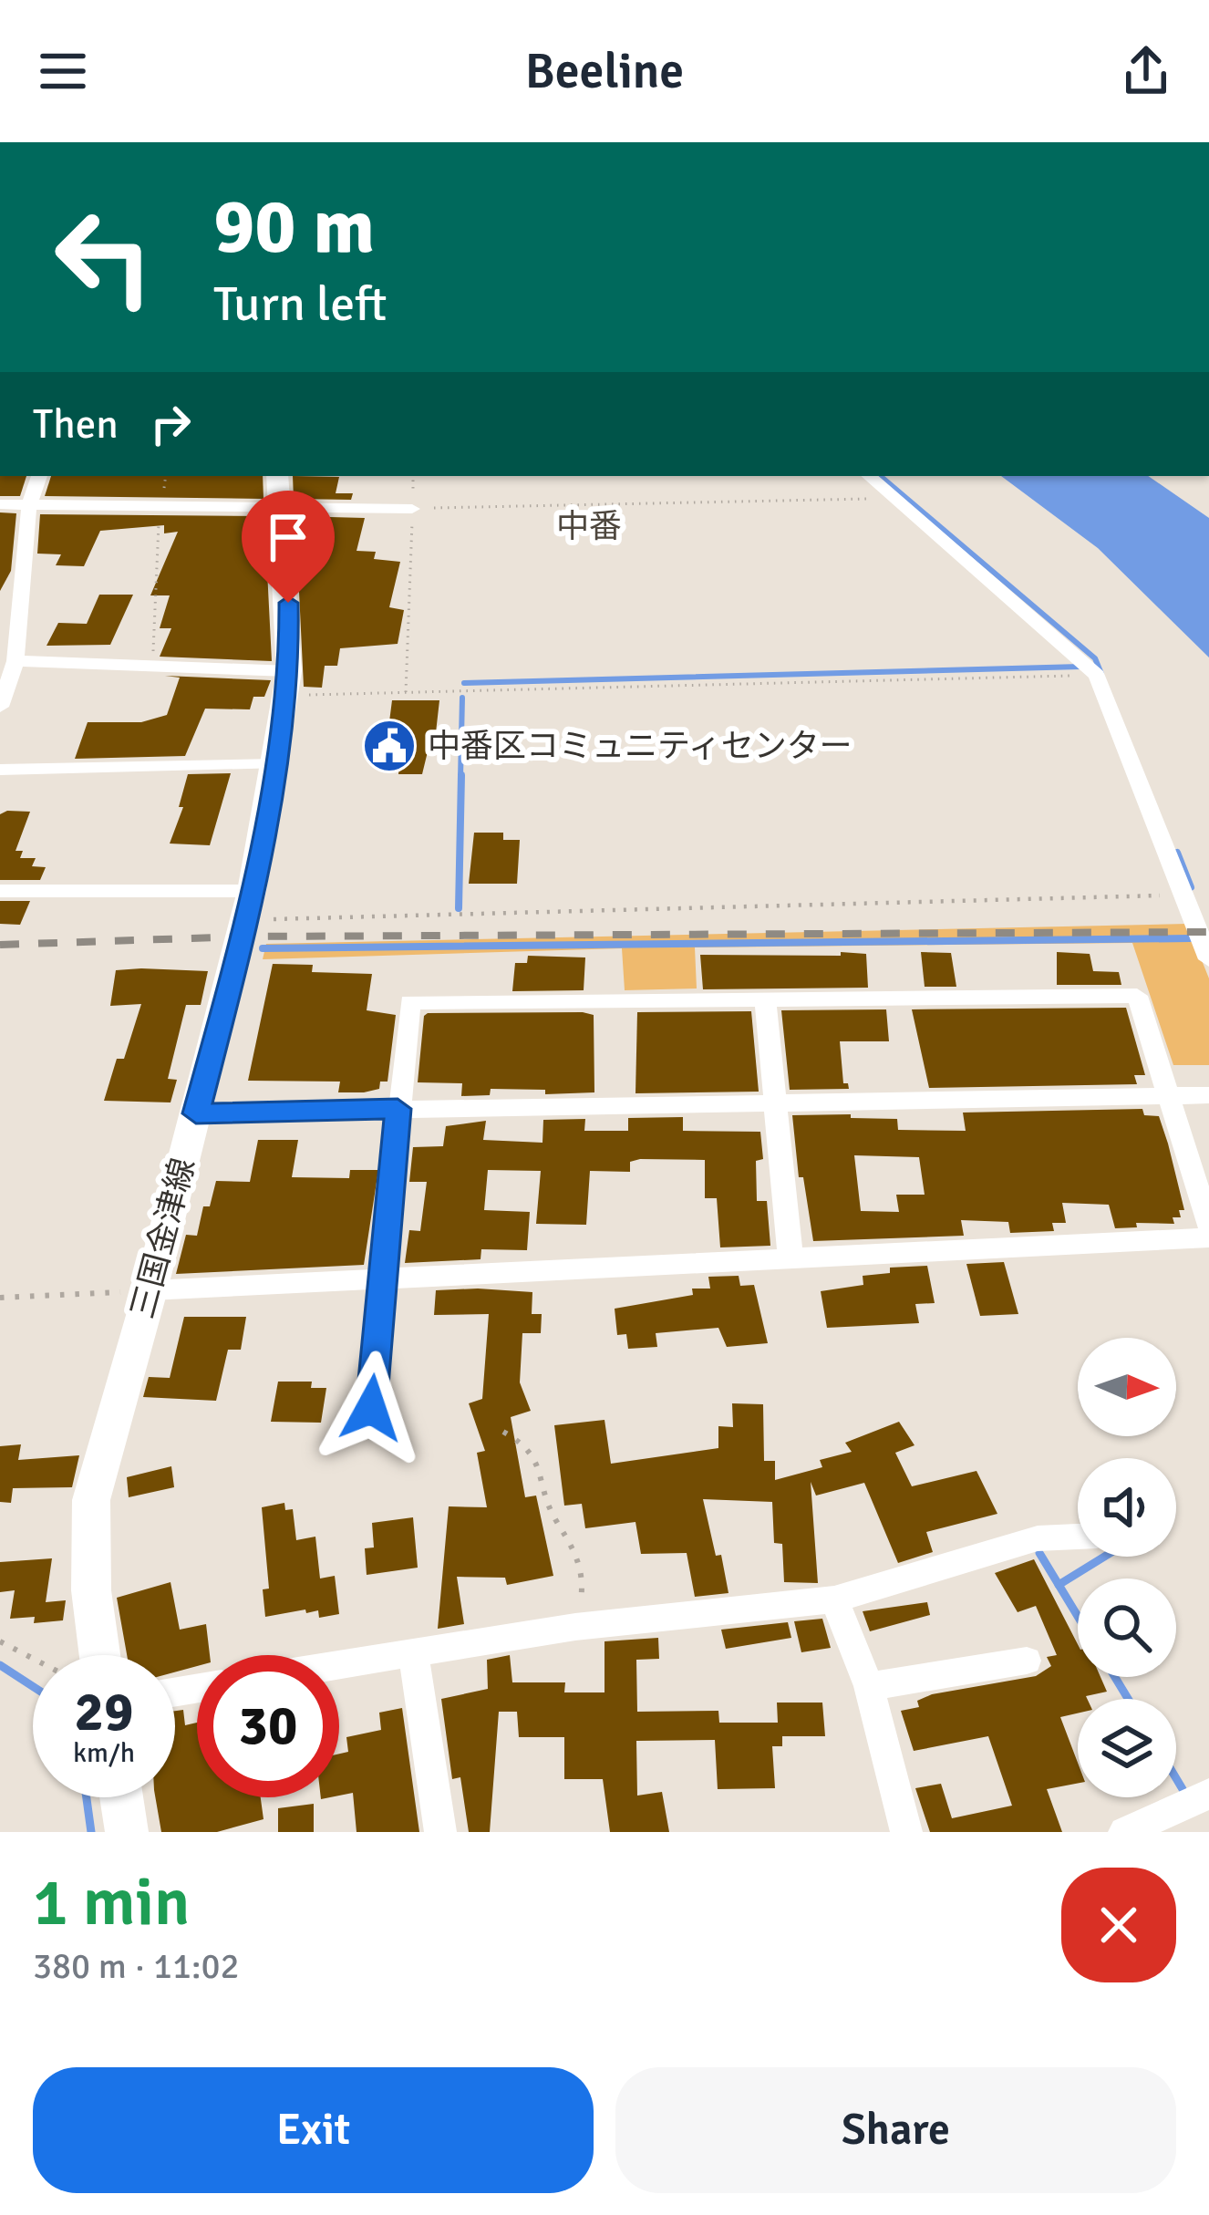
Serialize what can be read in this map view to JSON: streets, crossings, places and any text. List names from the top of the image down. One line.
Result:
{"streets":{"main road":["三国金津線"]},"districts":["中番"],"places":{"public building":["中番区コミュニティセンター"]},"north":"right","page":{"header":"Beeline","turn":["90 m","Turn left"],"then":"Then","speed":"29 km/h","limit":"30","heading":["1 min","380 m · 11:02"],"buttons":["Exit","Share"]}}
